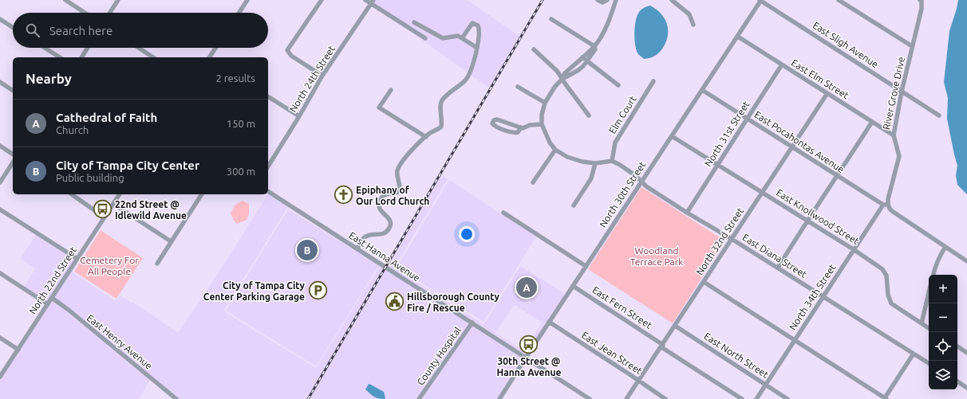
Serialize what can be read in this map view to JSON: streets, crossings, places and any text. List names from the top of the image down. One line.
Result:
{"streets":{"street":["East Sligh Avenue","North 24th Street","East Elm Street","River Grove Drive","Elm Court","North 31st Street","East Pocahontas Avenue","North 30th Street","East Knollwood Street","North 32nd Street","East Diana Street","East Hanna Avenue","North 22nd Street","North 34th Street","East Fern Street","East Henry Avenue","East Jean Street","East North Street","County Hospital"]},"crossings":[["East Sligh Avenue","River Grove Drive"],["East Sligh Avenue","North 30th Street"],["East Elm Street","River Grove Drive"],["East Elm Street","North 31st Street"],["East Elm Street","North 30th Street"],["East Elm Street","North 32nd Street"],["River Grove Drive","East Pocahontas Avenue"],["River Grove Drive","North 34th Street"],["Elm Court","East Diana Street"],["North 31st Street","East Pocahontas Avenue"],["North 31st Street","East Knollwood Street"],["North 31st Street","East Diana Street"],["East Pocahontas Avenue","North 30th Street"],["East Pocahontas Avenue","North 32nd Street"],["East Pocahontas Avenue","North 34th Street"],["North 30th Street","East Knollwood Street"],["North 30th Street","East Diana Street"],["North 30th Street","East Hanna Avenue"],["North 30th Street","East Fern Street"],["North 30th Street","East Jean Street"],["East Knollwood Street","North 32nd Street"],["East Knollwood Street","North 34th Street"],["North 32nd Street","East Diana Street"],["North 32nd Street","East Fern Street"],["North 32nd Street","East Jean Street"],["North 32nd Street","East North Street"],["East Diana Street","North 34th Street"],["East Hanna Avenue","County Hospital"],["North 22nd Street","East Henry Avenue"],["North 34th Street","East North Street"]],"parks":["Woodland Terrace Park","Cemetery For All People"],"places":{"church":["Epiphany of Our Lord Church"],"bus stop":["22nd Street @ Idlewild Avenue","30th Street @ Hanna Avenue"],"parking":["City of Tampa City Center Parking Garage"],"public building":["Hillsborough County Fire / Rescue"]},"page":{"search":"Search here","heading":["Nearby","2 results"],"list":[{"mark":"A","name":"Cathedral of Faith","note":"Church","value":"150 m"},{"mark":"B","name":"City of Tampa City Center","note":"Public building","value":"300 m"}],"pins":["B","A"],"map_buttons":["+","−"]}}
